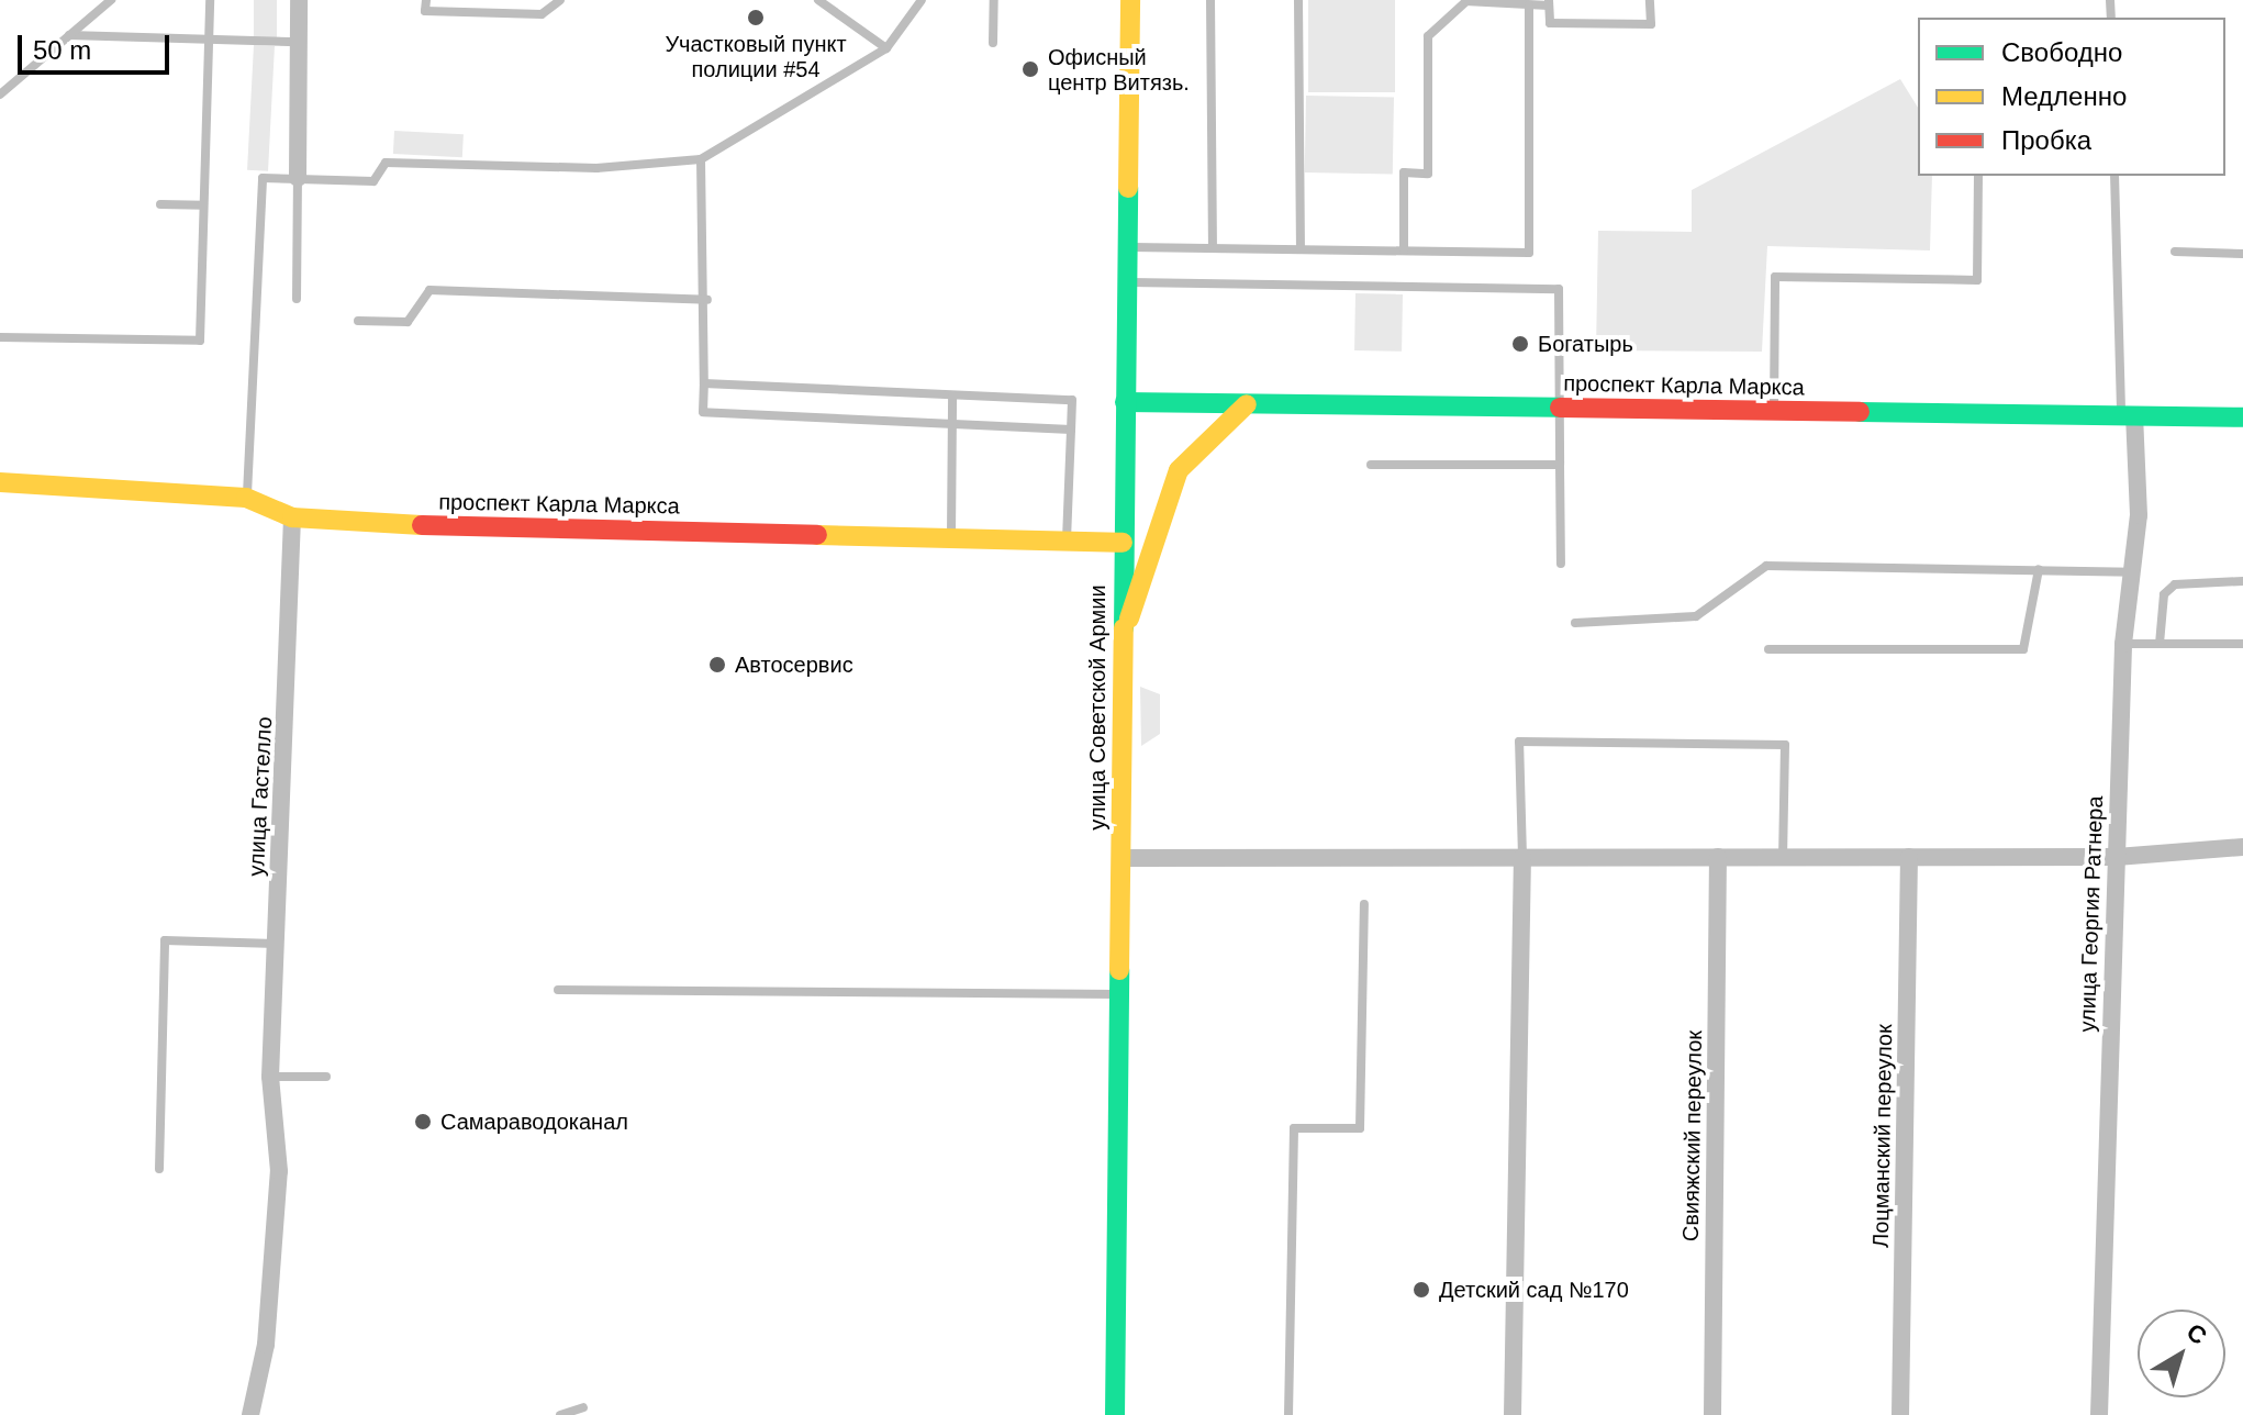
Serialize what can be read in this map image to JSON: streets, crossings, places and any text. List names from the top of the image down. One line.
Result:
{"streets":{"street":["проспект Карла Маркса","улица Советской Армии","улица Гастелло","улица Георгия Ратнера","Свияжский переулок","Лоцманский переулок"]},"crossings":[["проспект Карла Маркса","улица Советской Армии"],["проспект Карла Маркса","улица Гастелло"],["проспект Карла Маркса","улица Георгия Ратнера"]],"places":["Участковый пункт полиции #54","Офисный центр Витязь.","Богатырь","Автосервис","Самараводоканал","Детский сад №170"],"legend":["Свободно","Медленно","Пробка"],"scale_bar":"50 m","north":"top right"}
